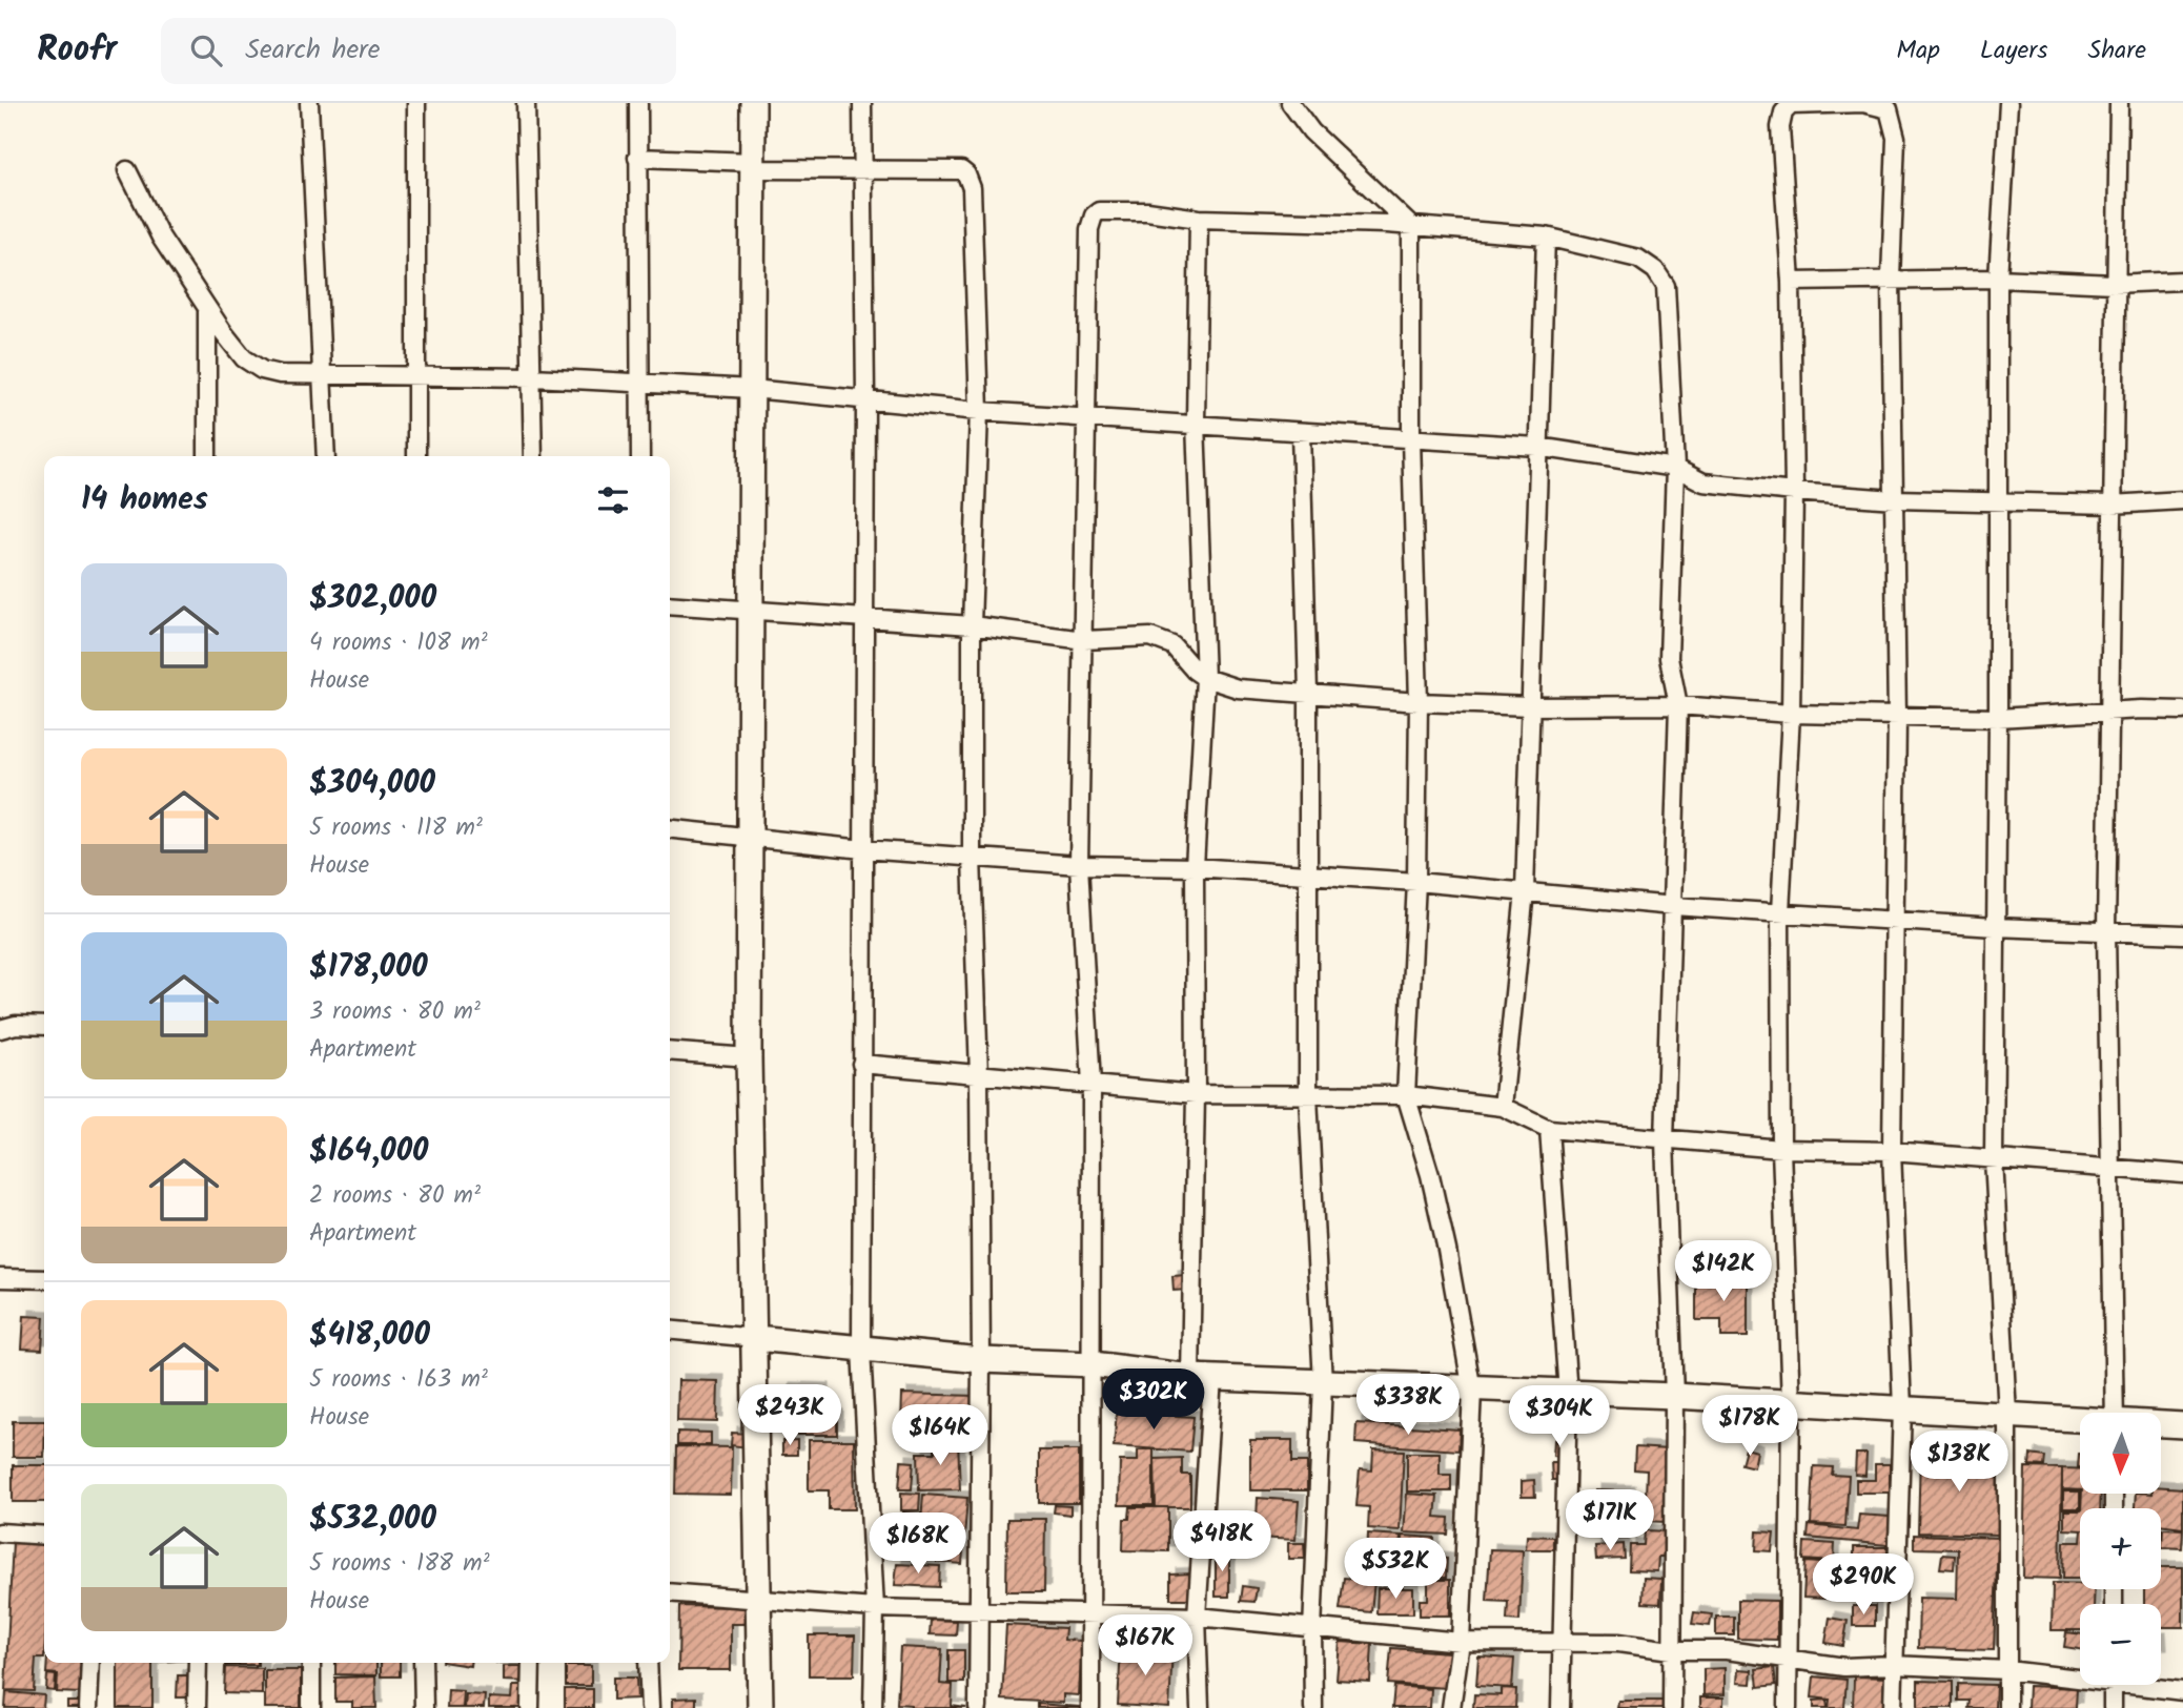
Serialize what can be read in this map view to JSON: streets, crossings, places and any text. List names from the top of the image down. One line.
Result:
{"north":"bottom","page":{"header":"Roofr","search":"Search here","nav":["Map","Layers","Share"],"heading":"14 homes","list":[{"name":"$302,000","note":"4 rooms · 108 m² · House"},{"name":"$304,000","note":"5 rooms · 118 m² · House"},{"name":"$178,000","note":"3 rooms · 80 m² · Apartment"},{"name":"$164,000","note":"2 rooms · 80 m² · Apartment"},{"name":"$418,000","note":"5 rooms · 163 m² · House"},{"name":"$532,000","note":"5 rooms · 188 m² · House"}],"price":["$142K","$302K","$338K","$243K","$304K","$178K","$164K","$138K","$171K","$418K","$168K","$532K","$290K","$167K"],"map_buttons":["+","−"]}}
